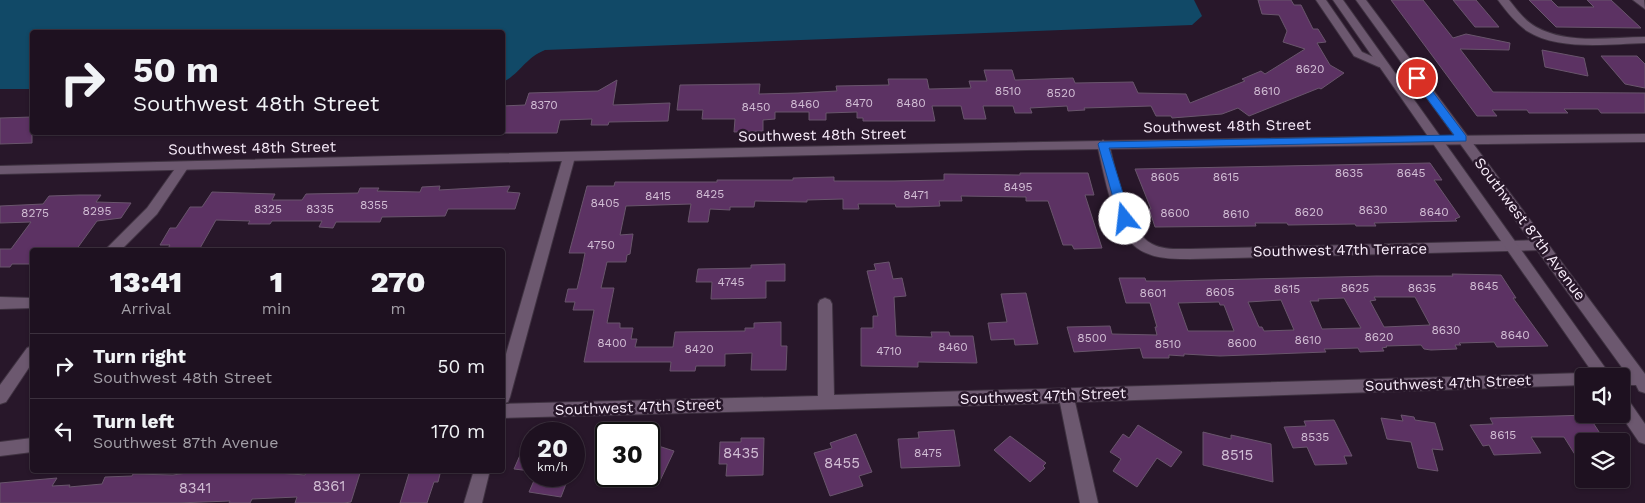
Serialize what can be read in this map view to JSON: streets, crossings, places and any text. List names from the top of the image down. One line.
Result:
{"streets":{"street":["Southwest 48th Street","Southwest 87th Avenue","Southwest 47th Terrace","Southwest 47th Street"]},"crossings":[["Southwest 48th Street","Southwest 87th Avenue"],["Southwest 48th Street","Southwest 47th Terrace"],["Southwest 87th Avenue","Southwest 47th Terrace"]],"house_numbers":["8620","8510","8610","8520","8470","8480","8460","8370","8450","8635","8645","8605","8615","8495","8425","8471","8415","8405","8355","8325","8335","8630","8295","8620","8640","8275","8600","8610","4750","4745","8645","8625","8635","8615","8605","8601","8630","8640","8620","8500","8610","8400","8600","8510","8460","8420","4710","8615","8535","8435","8475","8515","8455","8361","8341"],"page":{"turn":["50 m","Southwest 48th Street"],"eta":["13:41","Arrival","1","min","270","m"],"list":[{"name":"Turn right","note":"Southwest 48th Street","value":"50 m"},{"name":"Turn left","note":"Southwest 87th Avenue","value":"170 m"}],"speed":"20 km/h","limit":"30"}}
